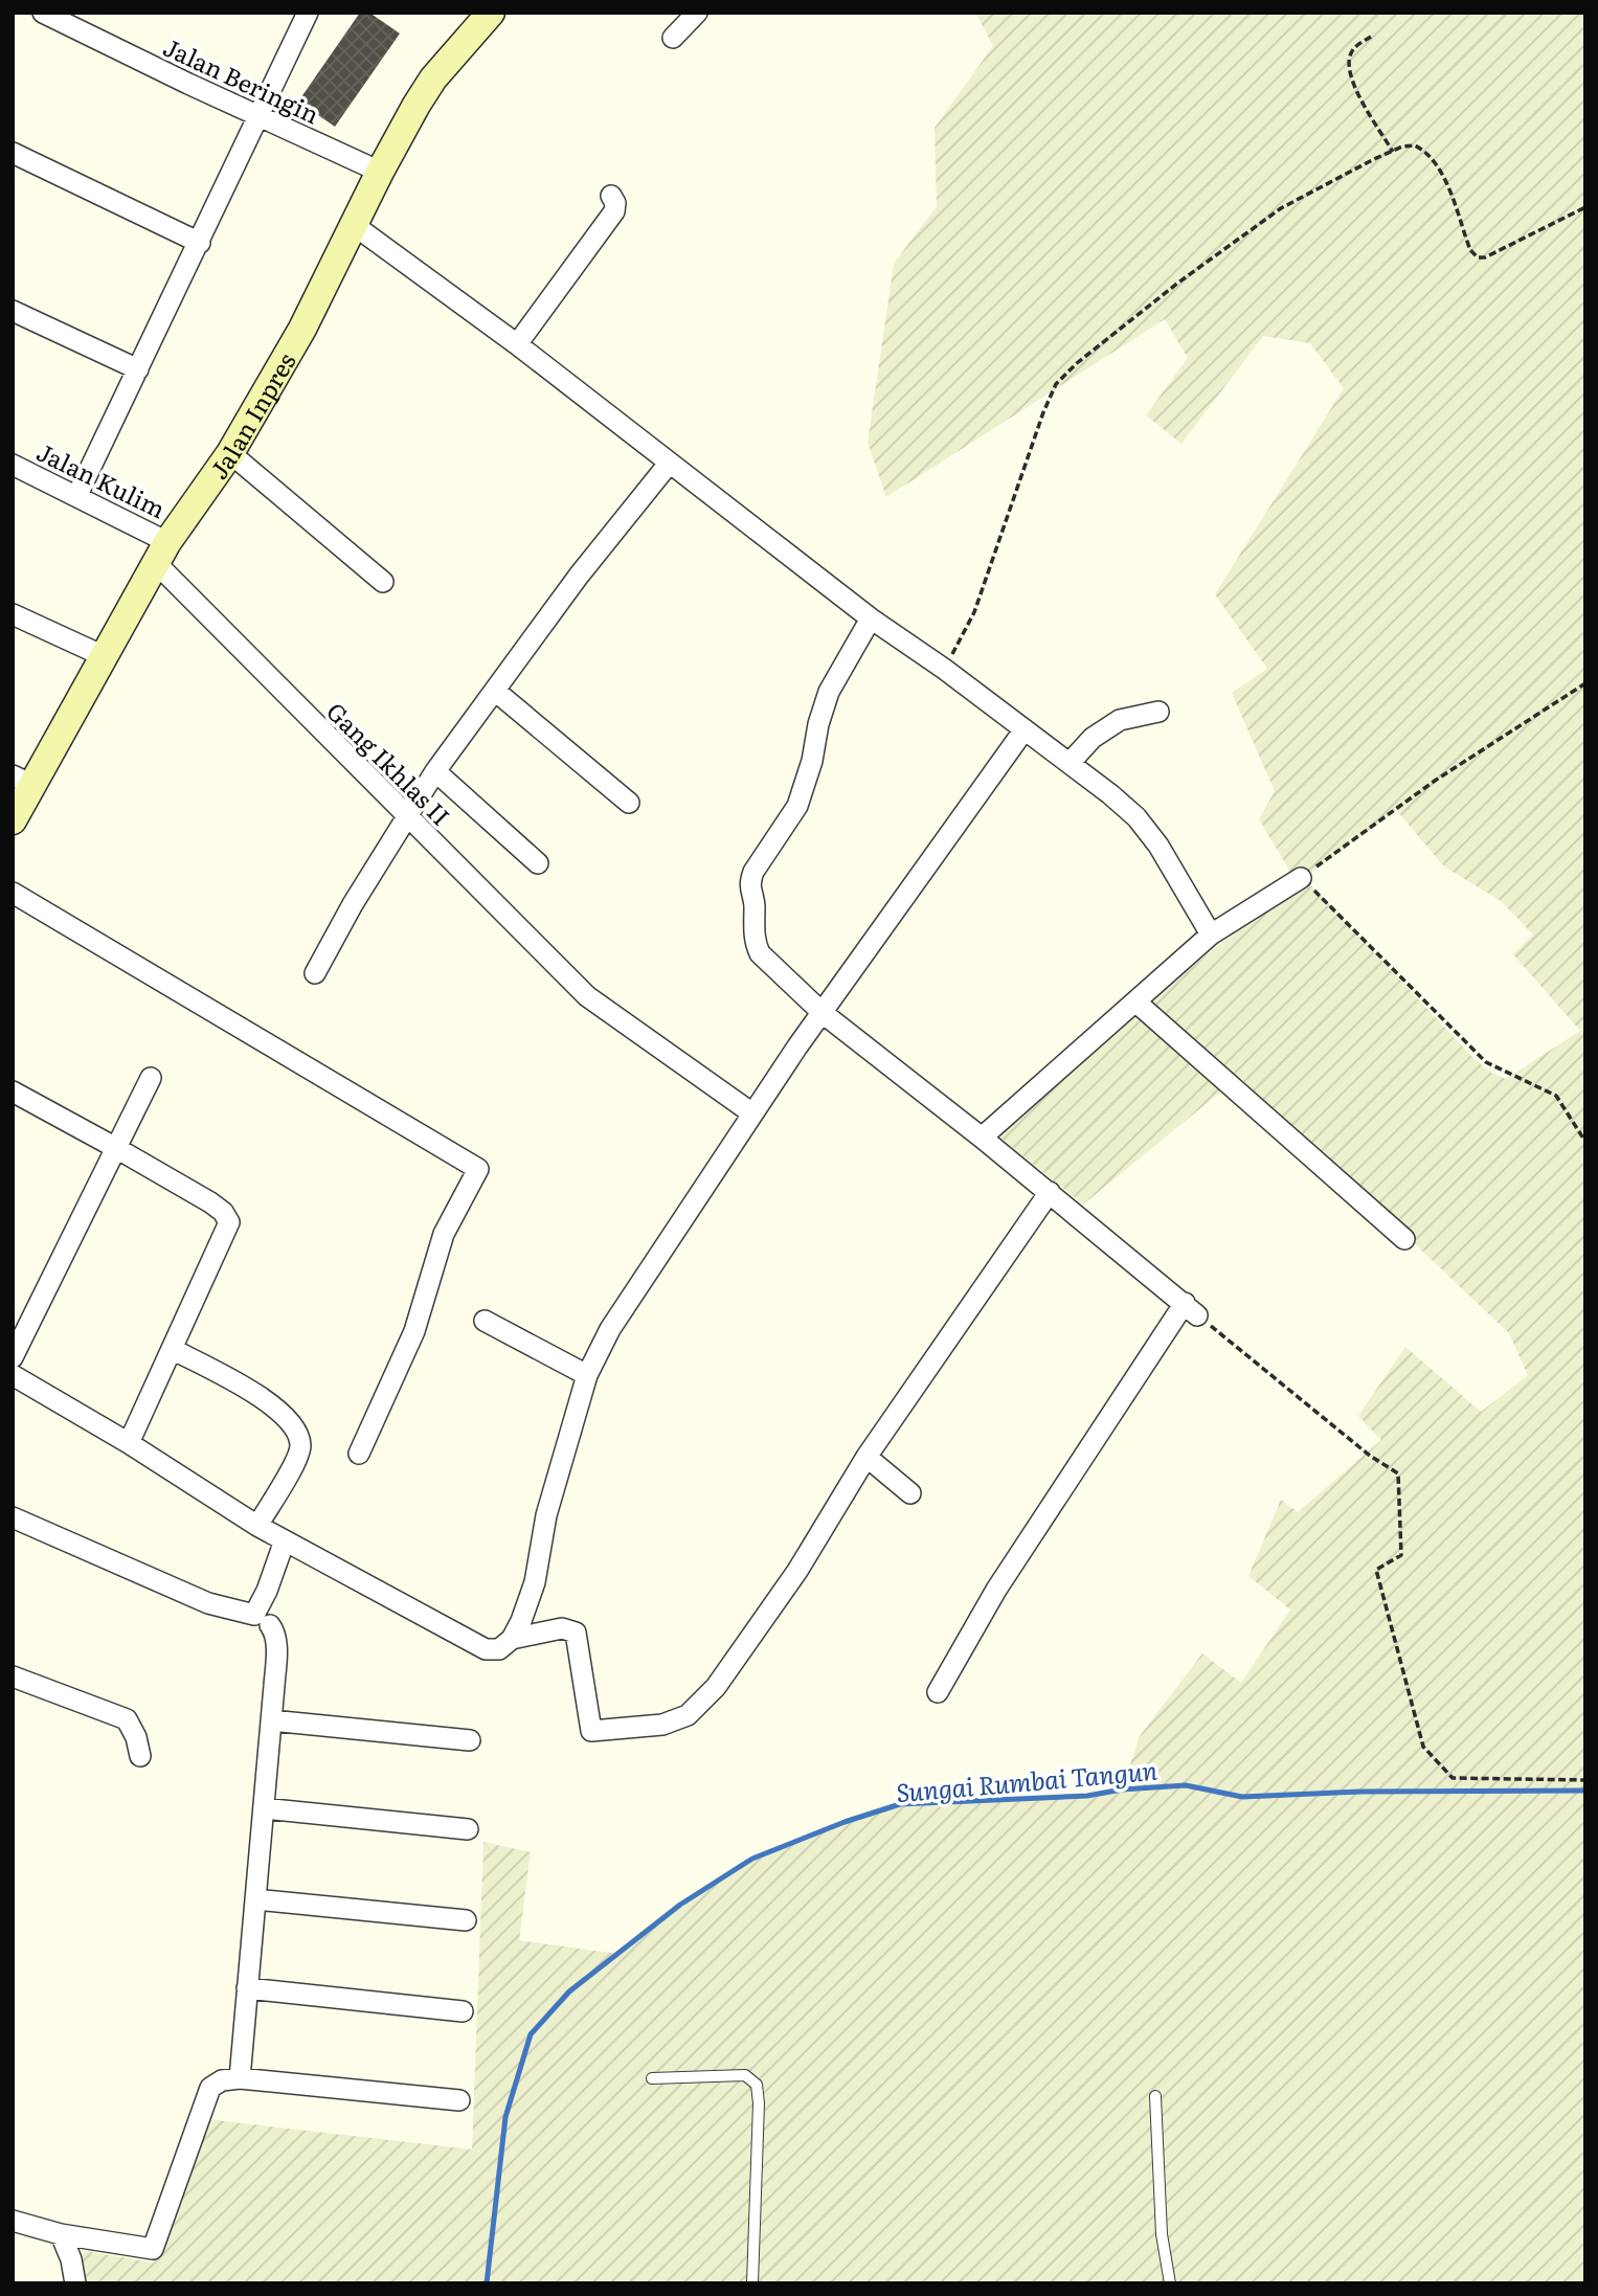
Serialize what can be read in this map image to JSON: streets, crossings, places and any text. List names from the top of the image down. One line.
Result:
{"streets":{"main road":["Jalan Inpres"],"street":["Jalan Beringin","Jalan Kulim","Gang Ikhlas II"]},"crossings":[["Jalan Beringin","Jalan Inpres"],["Jalan Inpres","Jalan Kulim"],["Jalan Inpres","Gang Ikhlas II"],["Jalan Kulim","Gang Ikhlas II"]],"water":["Sungai Rumbai Tangun"]}
